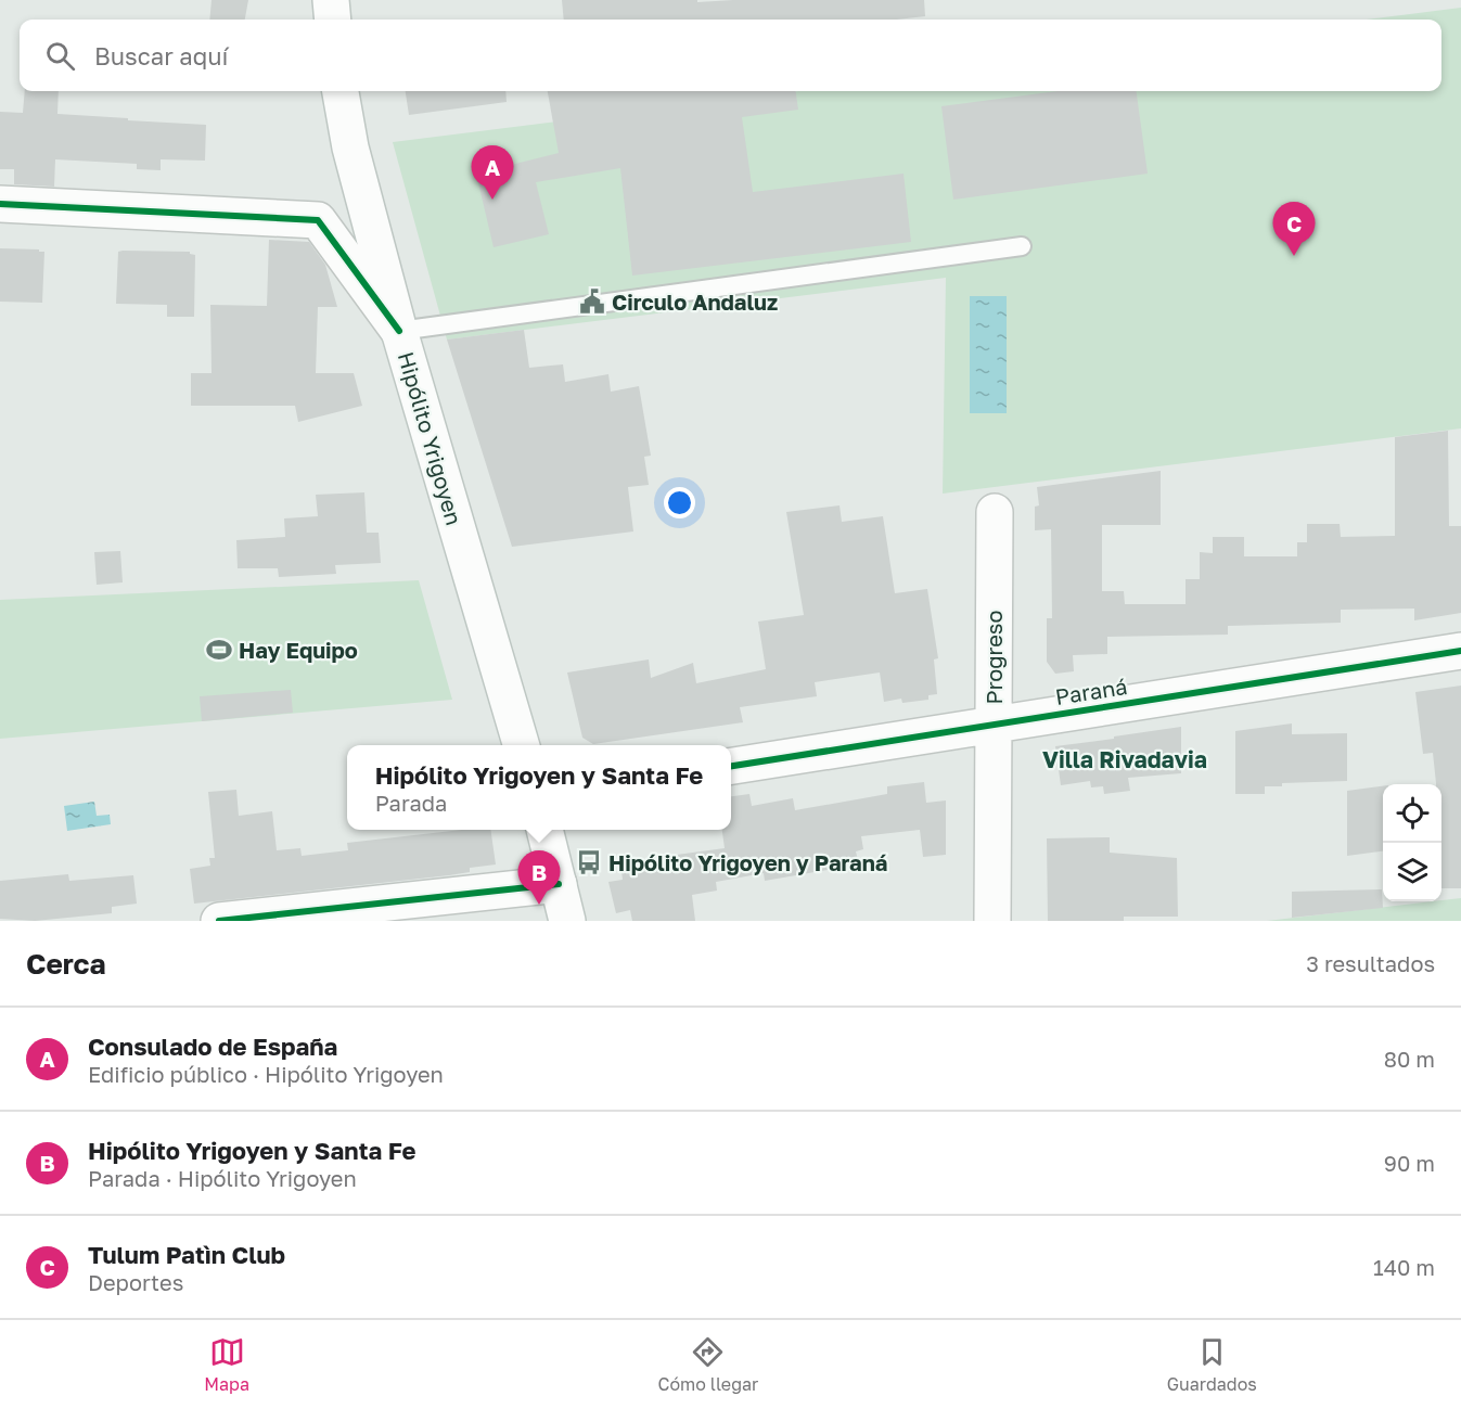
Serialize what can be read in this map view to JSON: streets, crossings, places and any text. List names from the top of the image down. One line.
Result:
{"streets":{"street":["Hipólito Yrigoyen","Progreso","Paraná"]},"crossings":[["Progreso","Paraná"]],"districts":["Villa Rivadavia"],"places":{"public building":["Circulo Andaluz"],"sports":["Hay Equipo"],"bus stop":["Hipólito Yrigoyen y Paraná"]},"page":{"search":"Buscar aquí","pins":["A","C","B"],"popup":["Hipólito Yrigoyen y Santa Fe","Parada"],"heading":["Cerca","3 resultados"],"list":[{"mark":"A","name":"Consulado de España","note":"Edificio público · Hipólito Yrigoyen","value":"80 m"},{"mark":"B","name":"Hipólito Yrigoyen y Santa Fe","note":"Parada · Hipólito Yrigoyen","value":"90 m"},{"mark":"C","name":"Tulum Patìn Club","note":"Deportes","value":"140 m"}],"nav":["Mapa","Cómo llegar","Guardados"]}}
